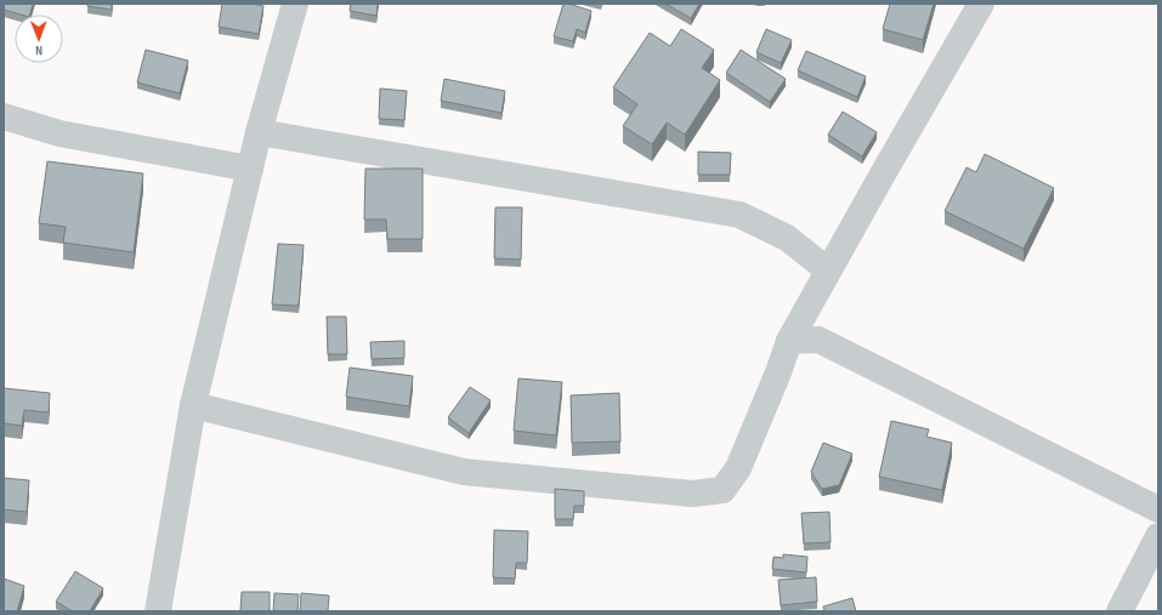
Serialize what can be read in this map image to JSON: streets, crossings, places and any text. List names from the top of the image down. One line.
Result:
{"north":"bottom"}
